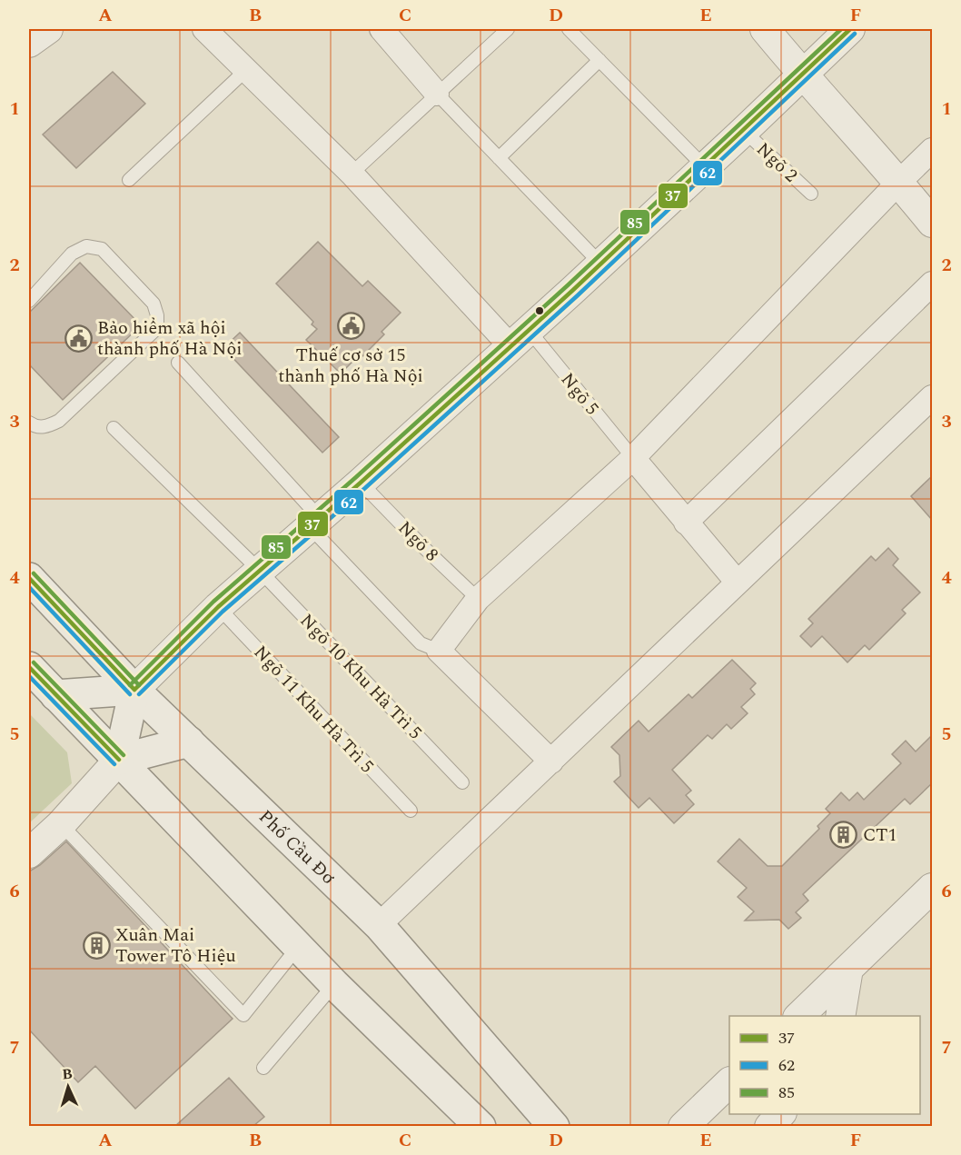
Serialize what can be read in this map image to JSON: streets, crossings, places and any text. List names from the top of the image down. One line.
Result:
{"streets":{"main road":["Phố Cầu Đơ"],"lane":["Ngõ 2","Ngõ 5","Ngõ 8","Ngõ 10 Khu Hà Trì 5","Ngõ 11 Khu Hà Trì 5"]},"places":{"public building":["Thuế cơ sở 15 thành phố Hà Nội","Bảo hiểm xã hội thành phố Hà Nội"],"building":["CT1","Xuân Mai Tower Tô Hiệu"]},"lines":["transit line 37","transit line 85","transit line 62"],"legend":["37","62","85"],"north":"top","grid":{"columns":["A","B","C","D","E","F"],"rows":["1","2","3","4","5","6","7"]}}
